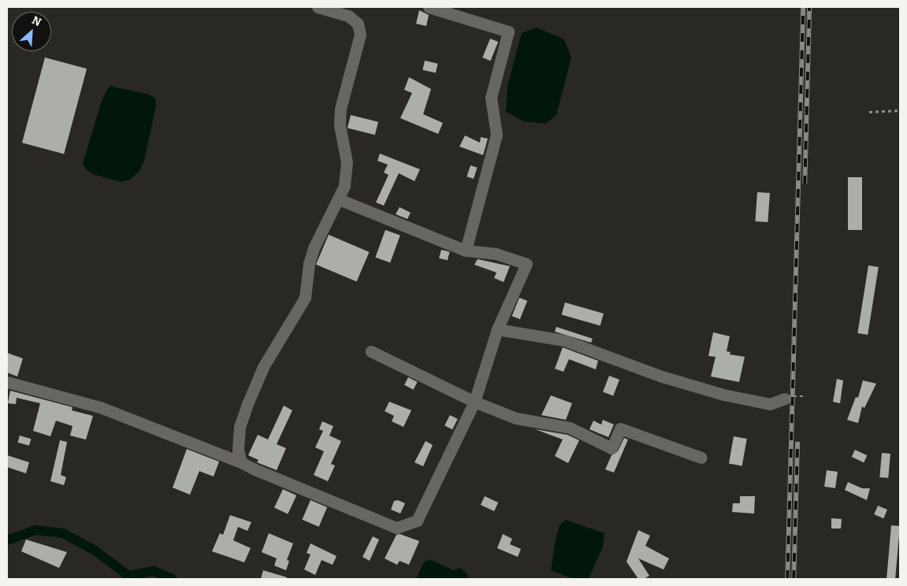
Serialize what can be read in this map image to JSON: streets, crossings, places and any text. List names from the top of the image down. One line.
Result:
{"north":"top right"}
